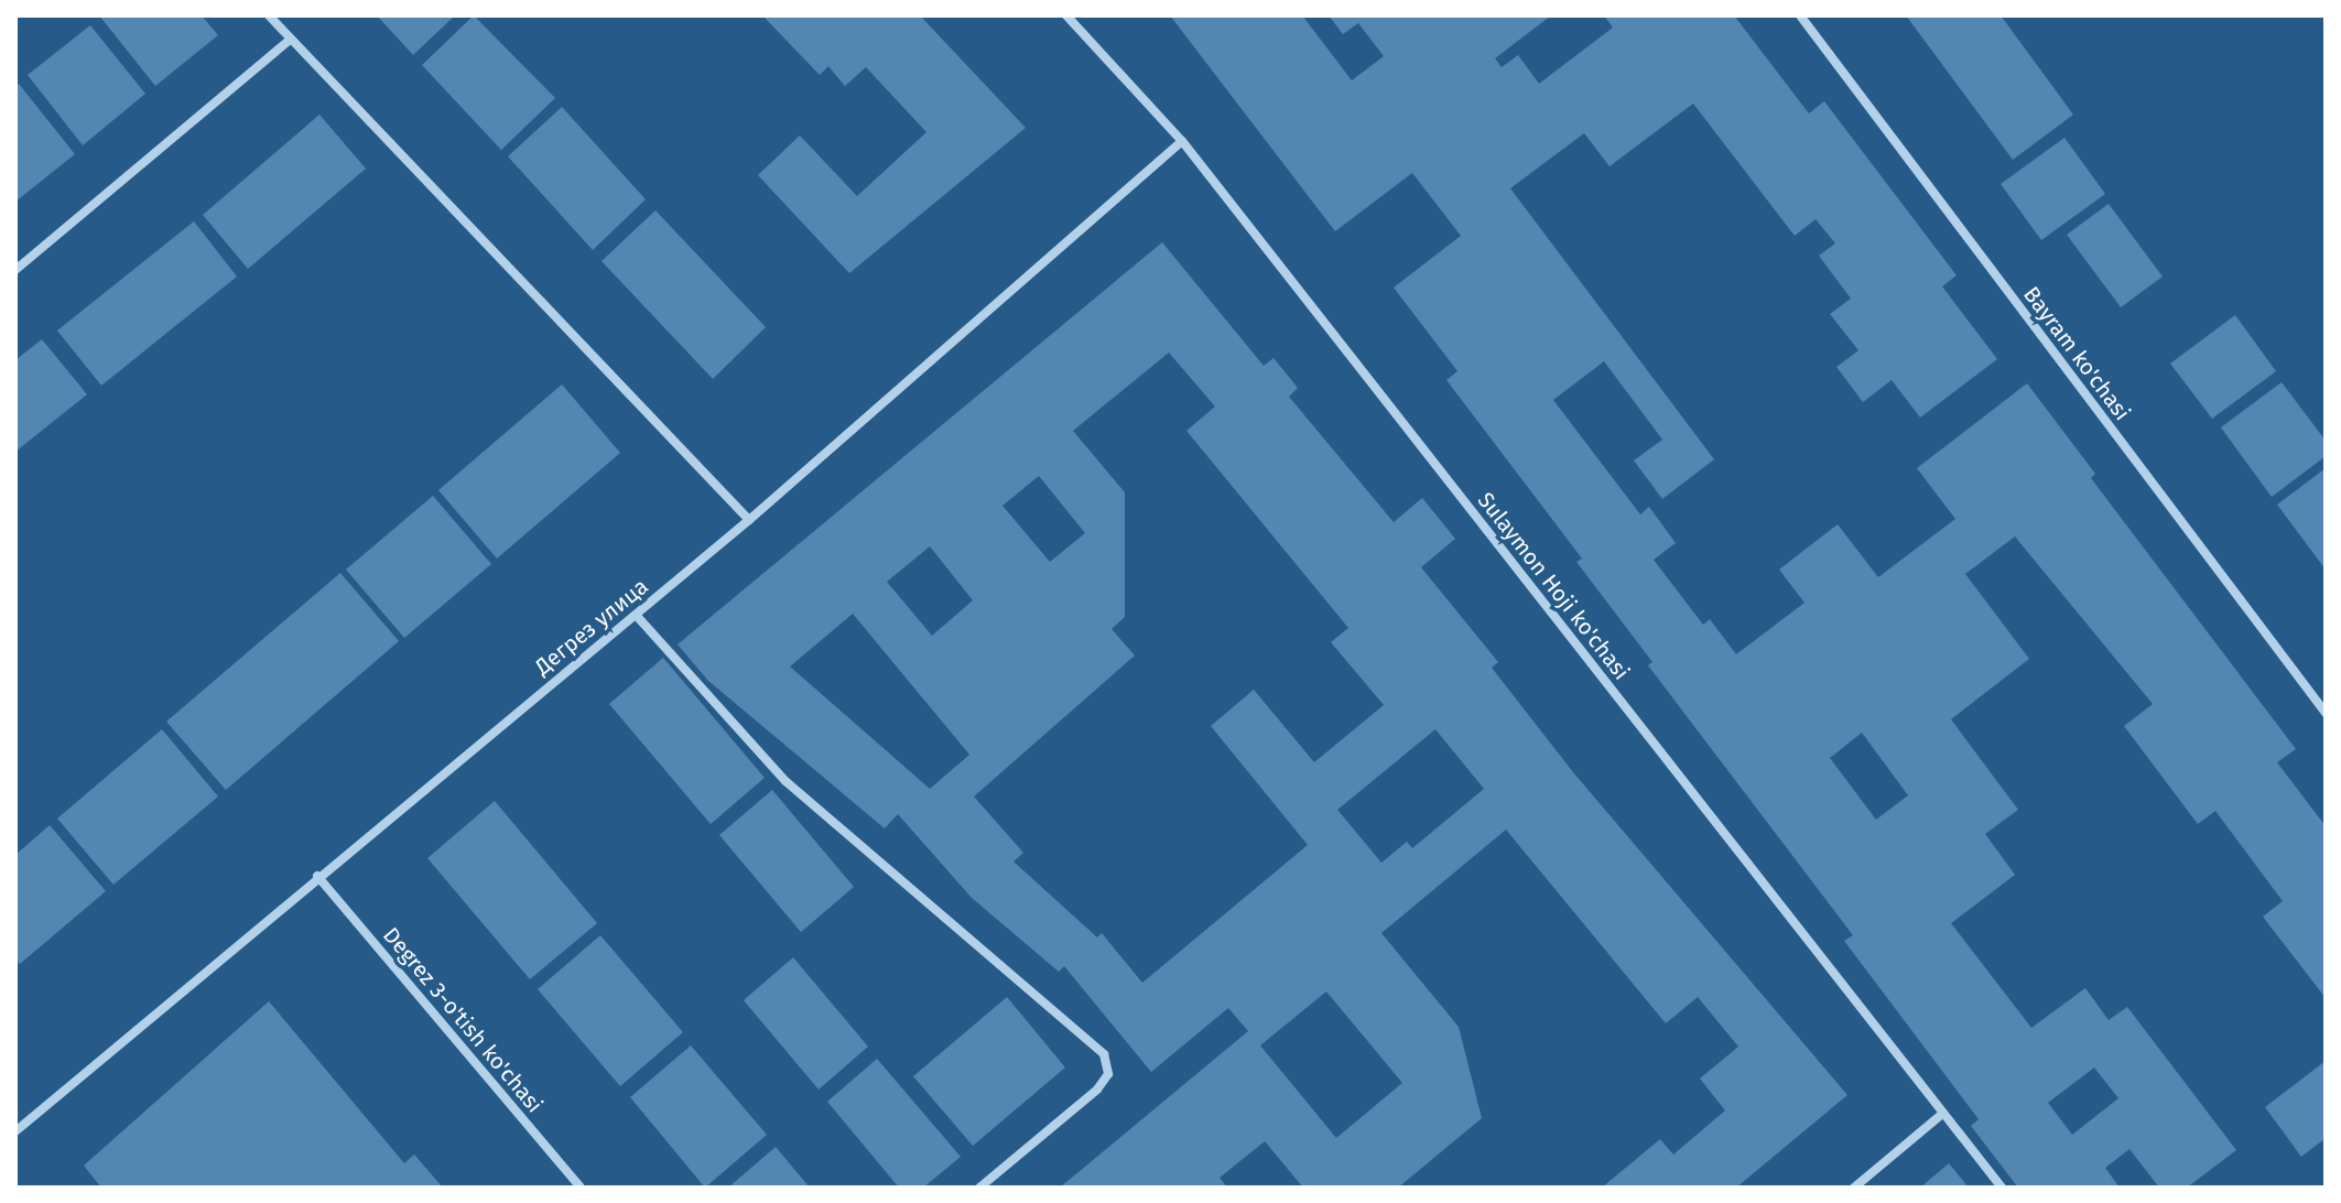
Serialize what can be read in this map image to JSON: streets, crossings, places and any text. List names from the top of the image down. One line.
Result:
{"streets":{"street":["Bayram ko'chasi","Sulaymon Hoji ko'chasi","Дегрез улица","Degrez 3-o'tish ko'chasi"]},"crossings":[["Sulaymon Hoji ko'chasi","Дегрез улица"],["Дегрез улица","Degrez 3-o'tish ko'chasi"]]}
